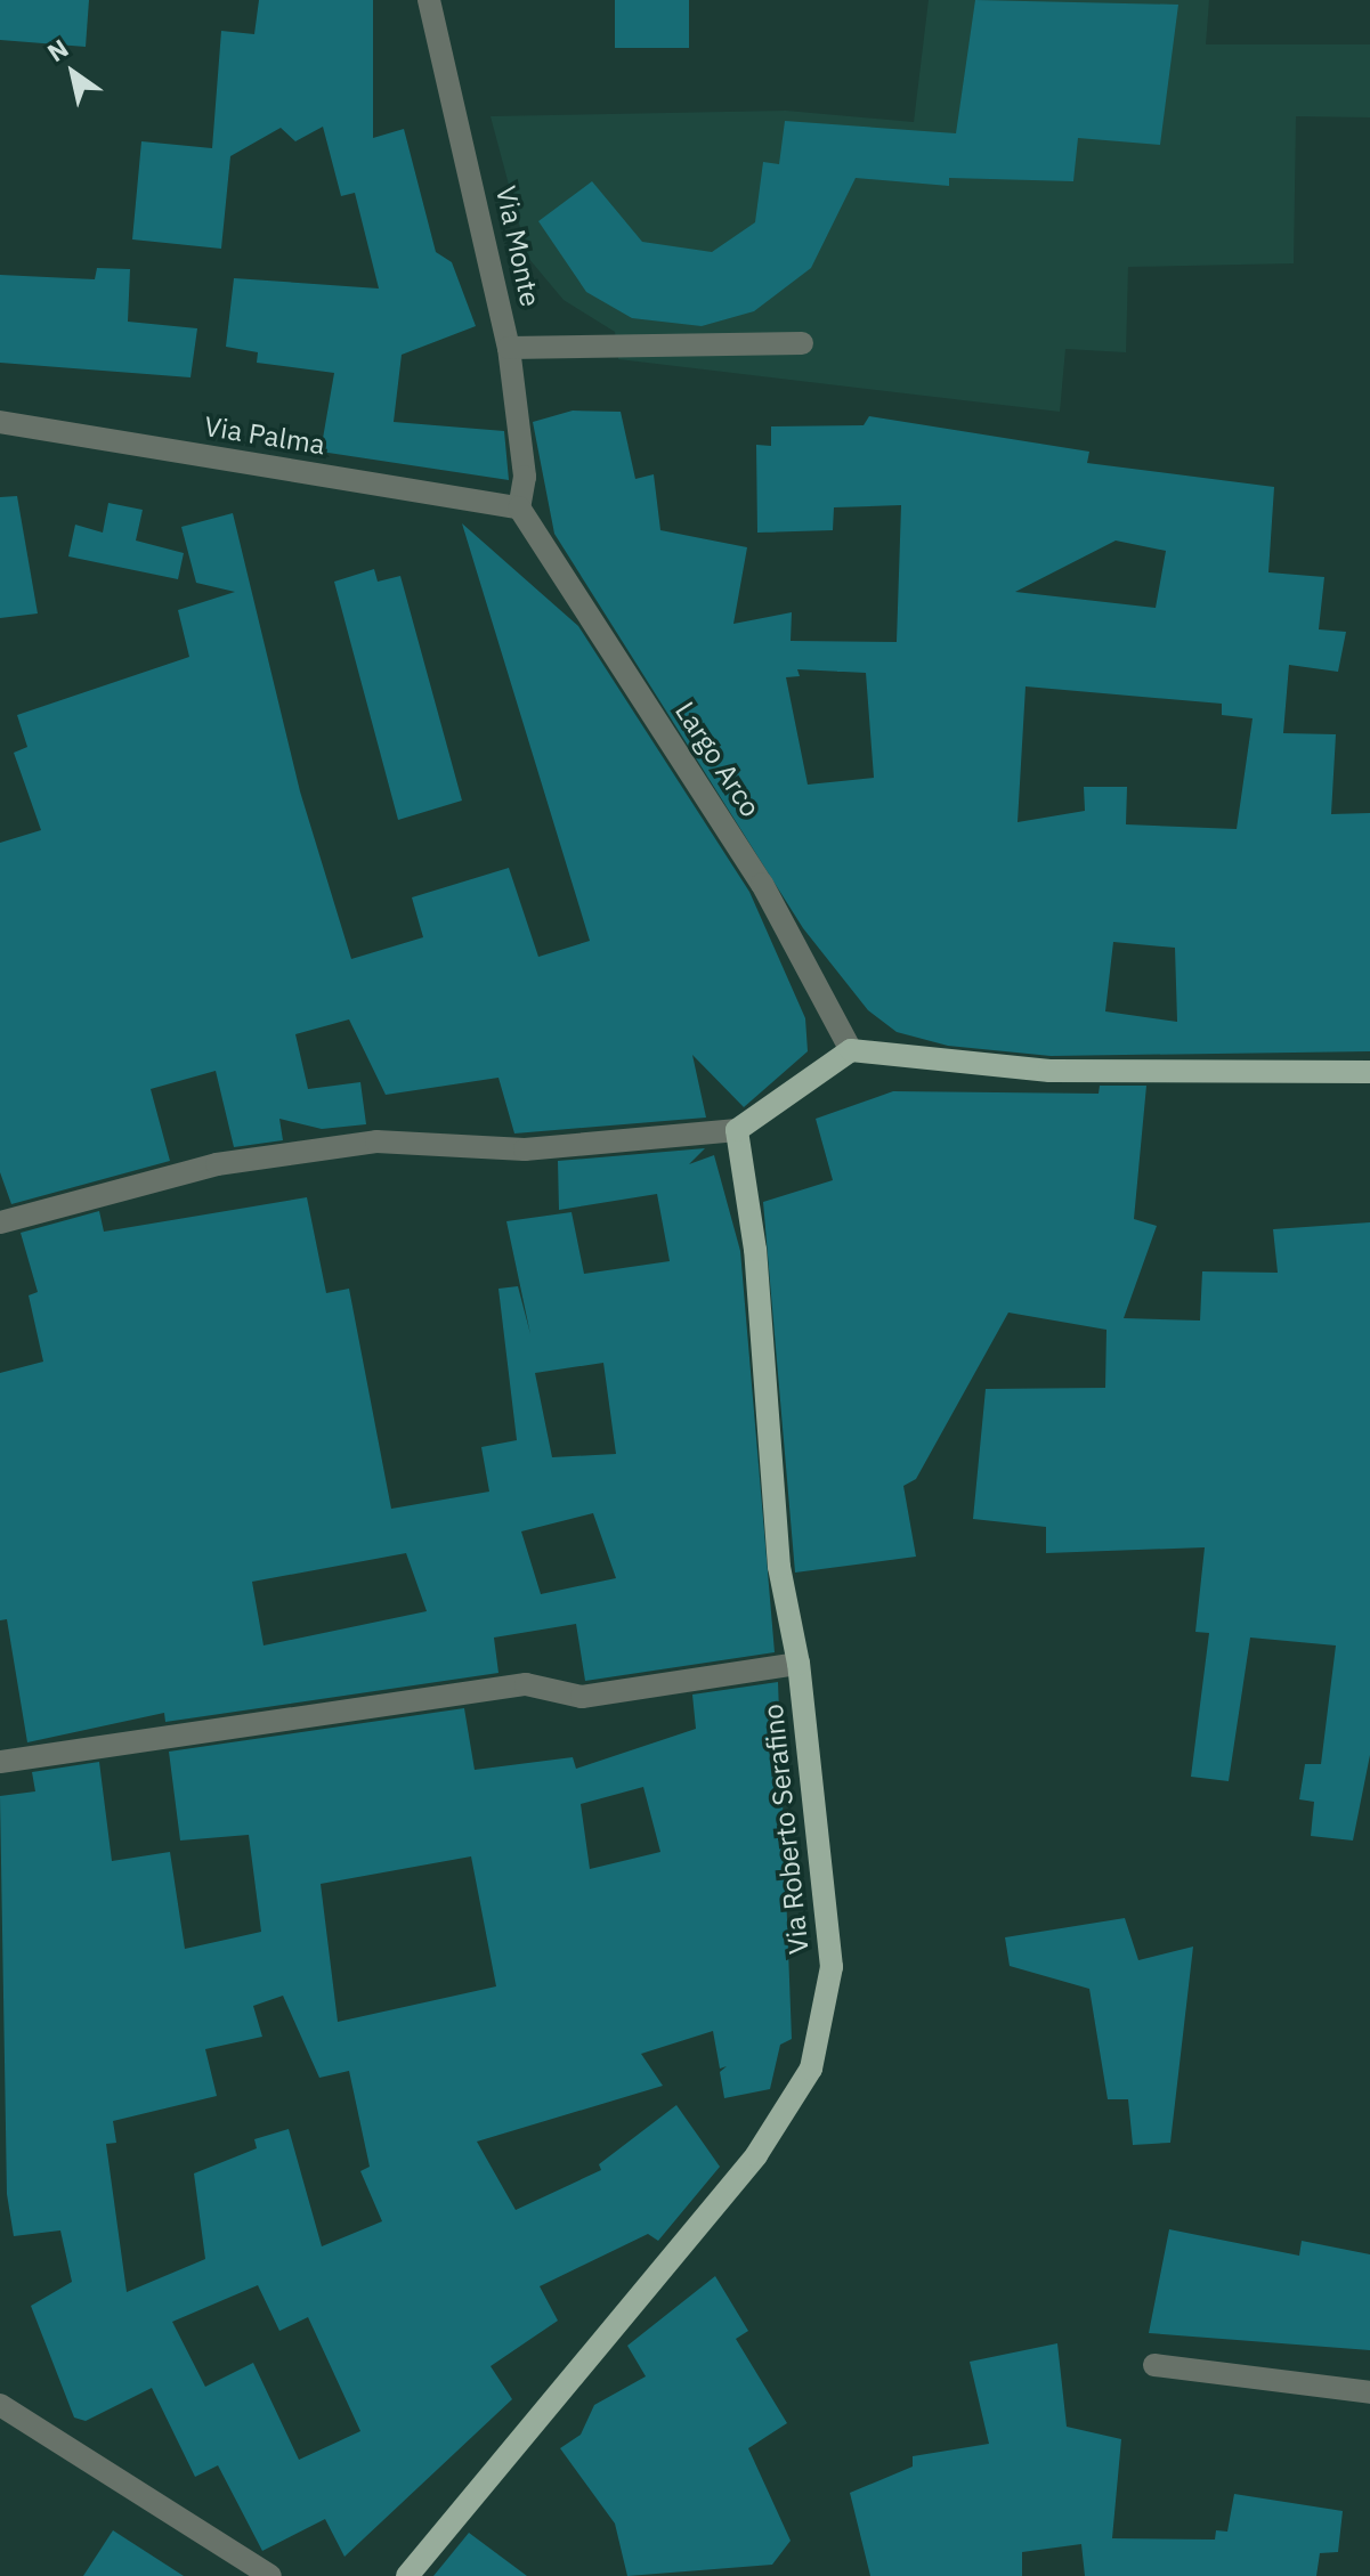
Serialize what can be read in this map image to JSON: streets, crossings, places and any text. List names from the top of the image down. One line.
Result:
{"streets":{"main road":["Via Roberto Serafino"],"street":["Via Monte","Via Palma","Largo Arco"]},"crossings":[["Via Monte","Via Palma"],["Via Monte","Largo Arco"],["Via Palma","Largo Arco"]],"north":"top left"}
